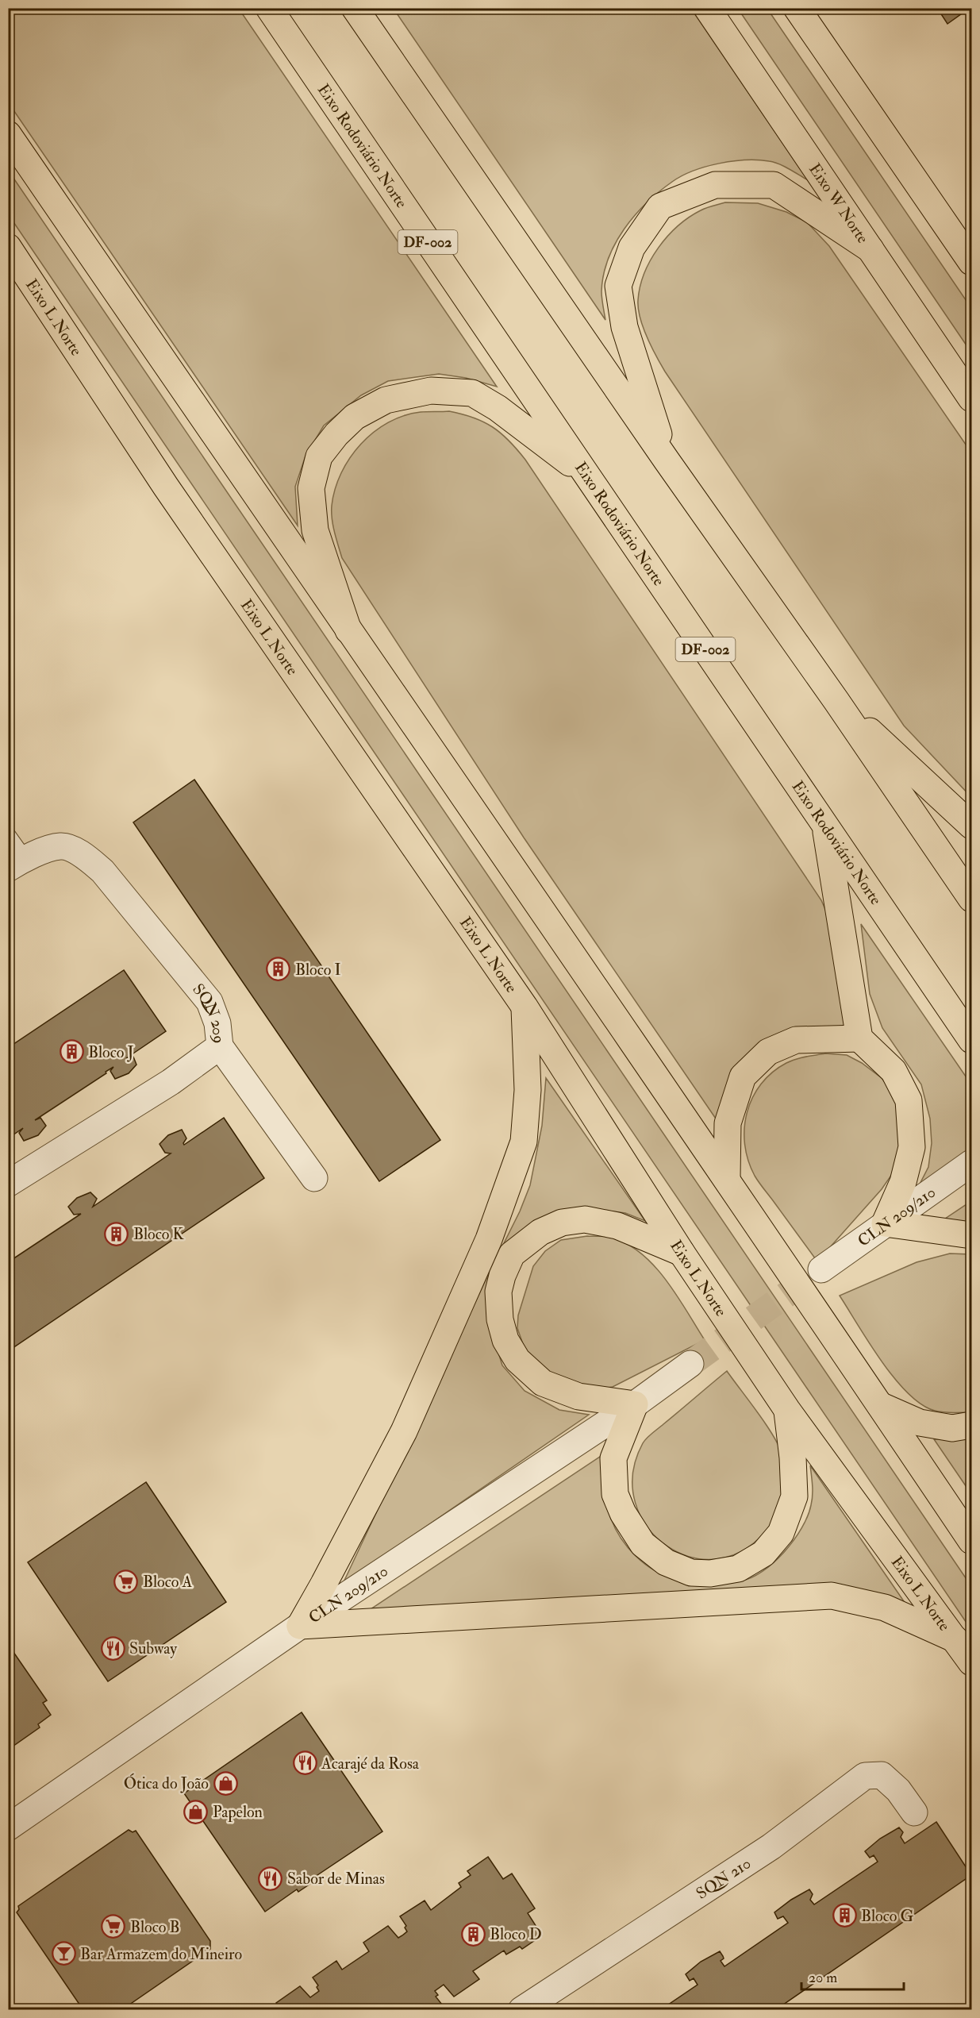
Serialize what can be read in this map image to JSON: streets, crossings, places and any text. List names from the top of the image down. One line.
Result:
{"streets":{"main road":["Eixo Rodoviário Norte","Eixo W Norte","DF-002","Eixo L Norte"],"street":["SQN 209","CLN 209/210","SQN 210"]},"places":{"building":["Bloco I","Bloco J","Bloco K","Bloco G","Bloco D"],"supermarket":["Bloco A","Bloco B"],"restaurant":["Subway","Acarajé da Rosa","Sabor de Minas"],"shop":["Ótica do João","Papelon"],"bar":["Bar Armazem do Mineiro"]},"scale_bar":"20 m"}
